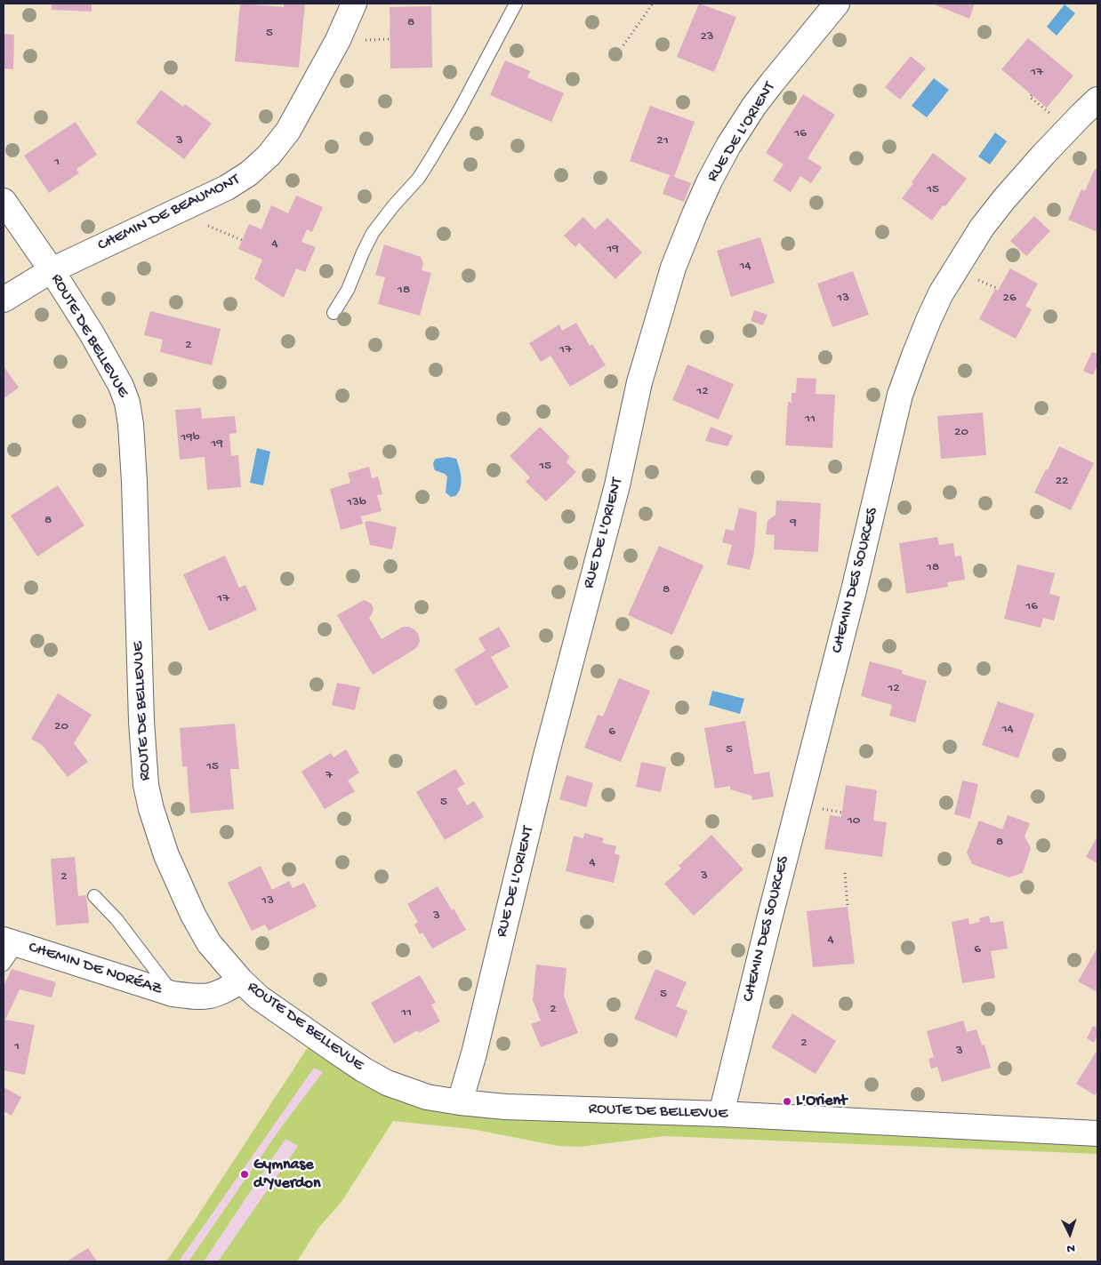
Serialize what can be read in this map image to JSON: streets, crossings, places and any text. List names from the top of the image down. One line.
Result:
{"streets":{"street":["RUE DE L'ORIENT","CHEMIN DE BEAUMONT","ROUTE DE BELLEVUE","CHEMIN DES SOURCES","CHEMIN DE NORÉAZ"]},"crossings":[["RUE DE L'ORIENT","ROUTE DE BELLEVUE"],["CHEMIN DE BEAUMONT","ROUTE DE BELLEVUE"],["ROUTE DE BELLEVUE","CHEMIN DES SOURCES"],["ROUTE DE BELLEVUE","CHEMIN DE NORÉAZ"]],"places":["L'Orient","Gymnase d'Yverdon"],"house_numbers":["8","5","23","17","16","3","21","1","15","4","19","14","18","13","26","2","17","12","11","20","19b","19","15","22","13b","8","9","18","8","17","16","12","20","14","6","5","15","7","5","10","8","4","3","2","13","3","4","6","5","2","11","2","1","3"],"north":"bottom"}
